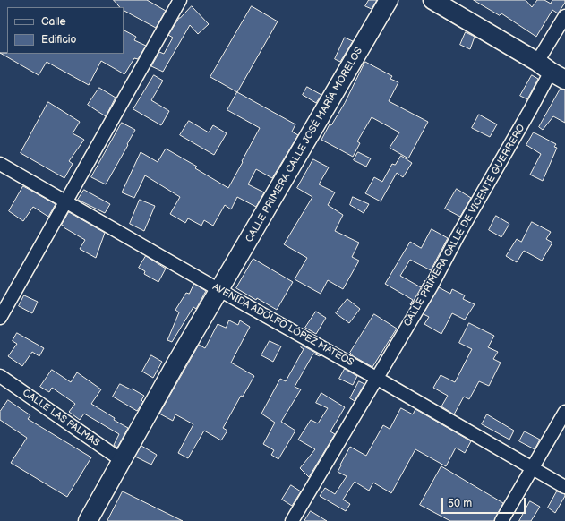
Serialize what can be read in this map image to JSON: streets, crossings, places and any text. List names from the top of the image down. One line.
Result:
{"streets":{"street":["CALLE PRIMERA CALLE JOSÉ MARÍA MORELOS","CALLE PRIMERA CALLE DE VICENTE GUERRERO","AVENIDA ADOLFO LÓPEZ MATEOS","CALLE LAS PALMAS"]},"crossings":[["CALLE PRIMERA CALLE JOSÉ MARÍA MORELOS","AVENIDA ADOLFO LÓPEZ MATEOS"],["CALLE PRIMERA CALLE JOSÉ MARÍA MORELOS","CALLE LAS PALMAS"],["CALLE PRIMERA CALLE DE VICENTE GUERRERO","AVENIDA ADOLFO LÓPEZ MATEOS"]],"legend":["Calle","Edificio"],"scale_bar":"50 m"}
